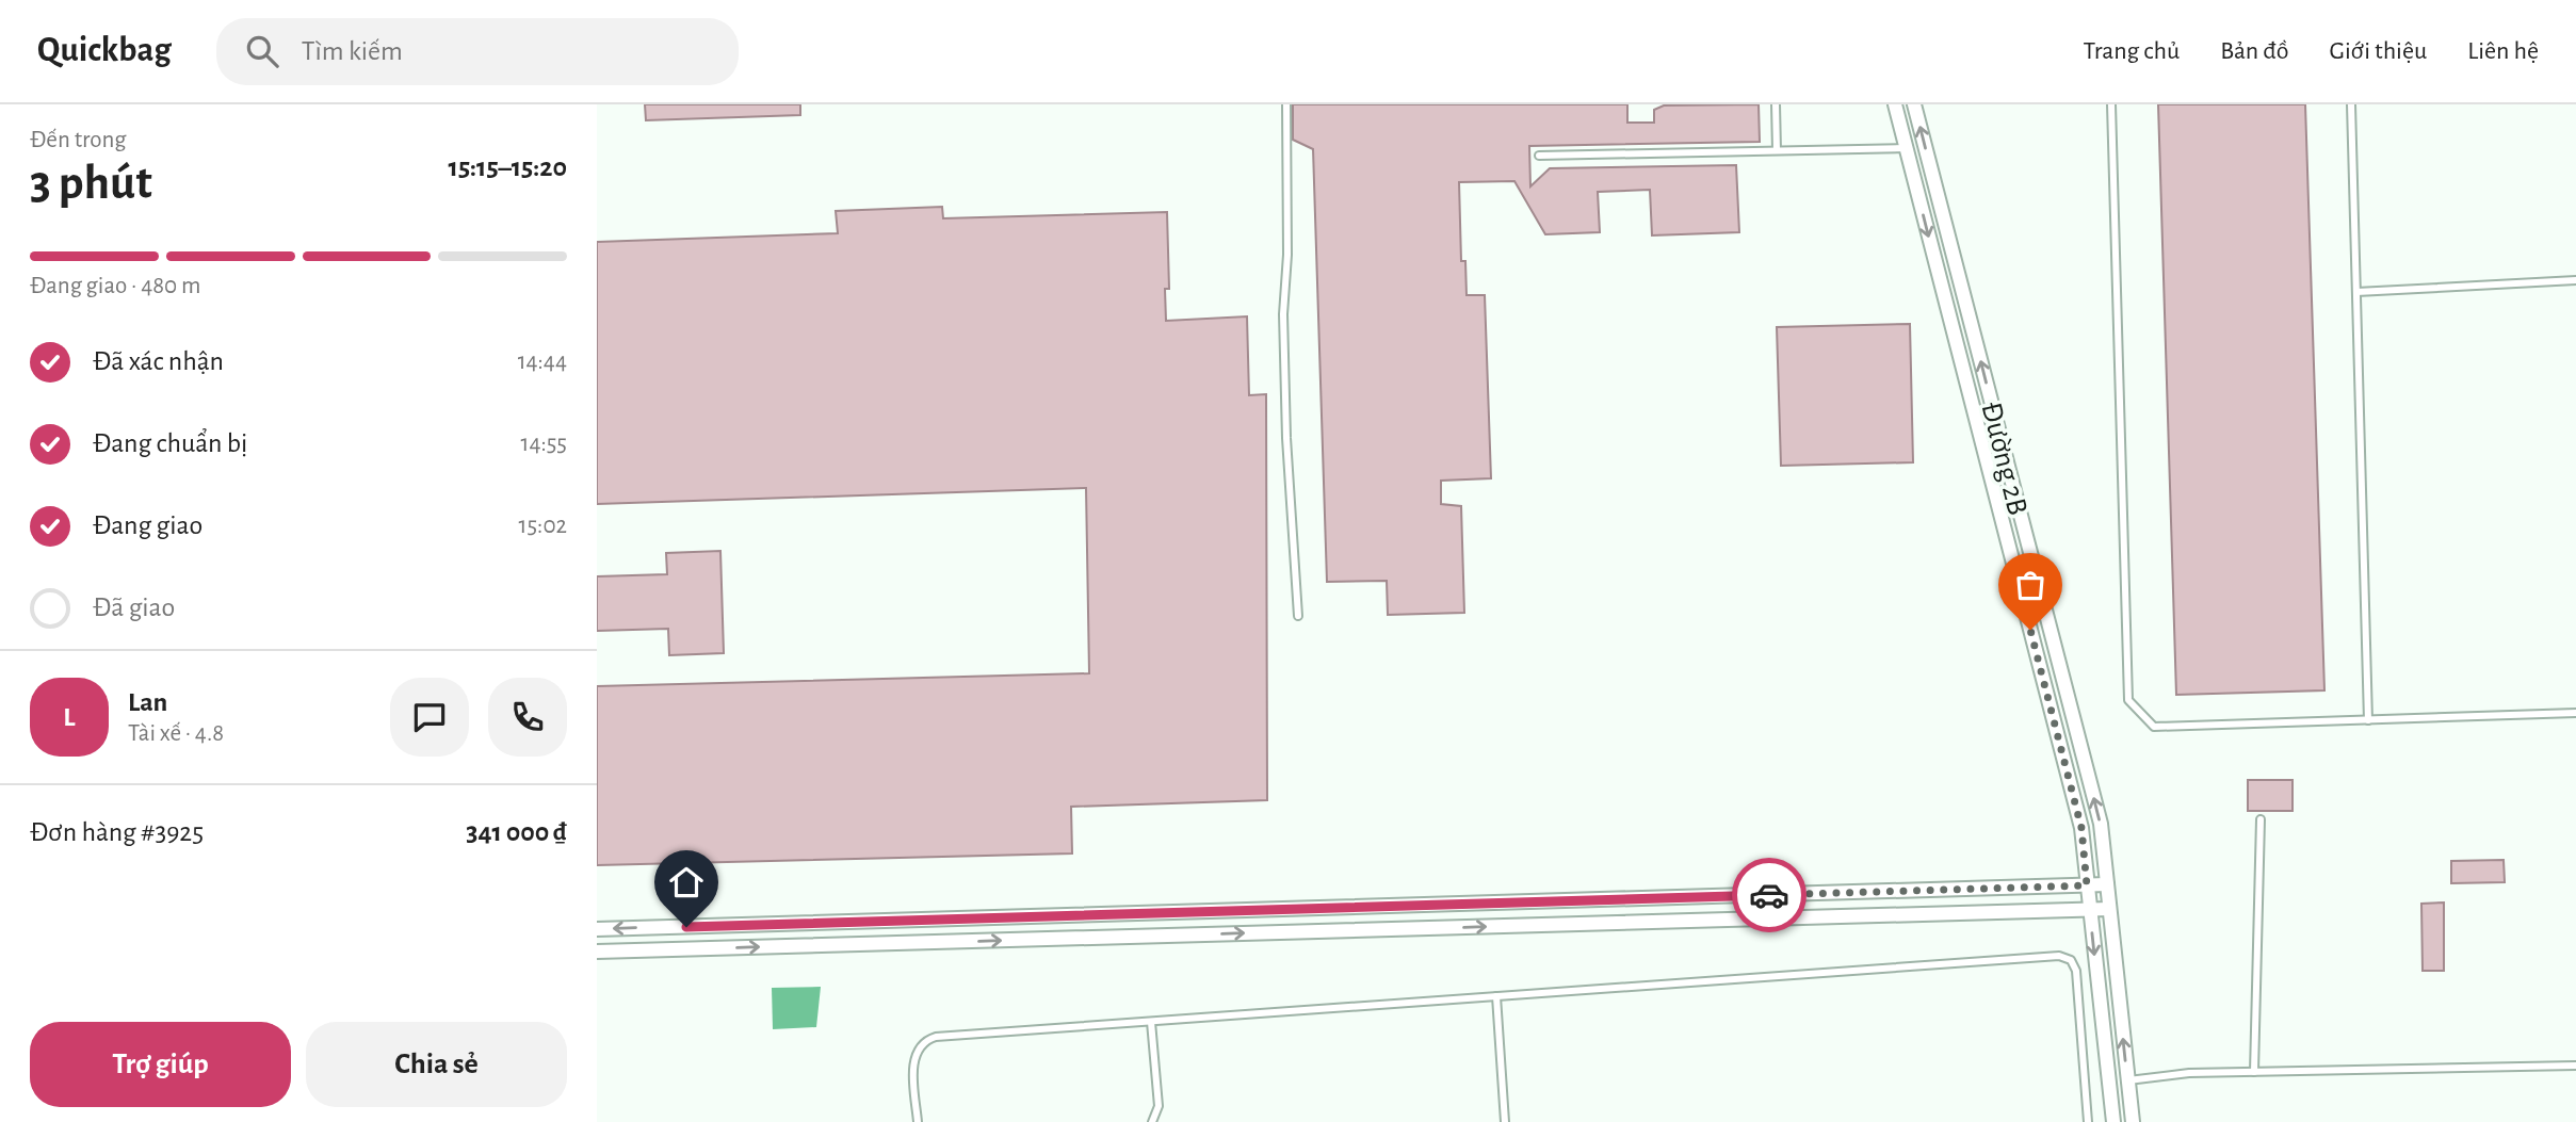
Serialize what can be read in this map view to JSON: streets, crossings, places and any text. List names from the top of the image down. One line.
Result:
{"streets":{"street":["Đường 2B"]},"page":{"header":"Quickbag","search":"Tìm kiếm","nav":["Trang chủ","Bản đồ","Giới thiệu","Liên hệ"],"heading":["3 phút","Đến trong","15:15–15:20"],"panel":["Lan","Tài xế · 4.8","Đơn hàng #3925","341 000 ₫"],"bar":"Đang giao · 480 m","list":[["Đã xác nhận","14:44"],["Đang chuẩn bị","14:55"],["Đang giao","15:02"],"Đã giao"],"round":"L","buttons":["Trợ giúp","Chia sẻ"]}}
